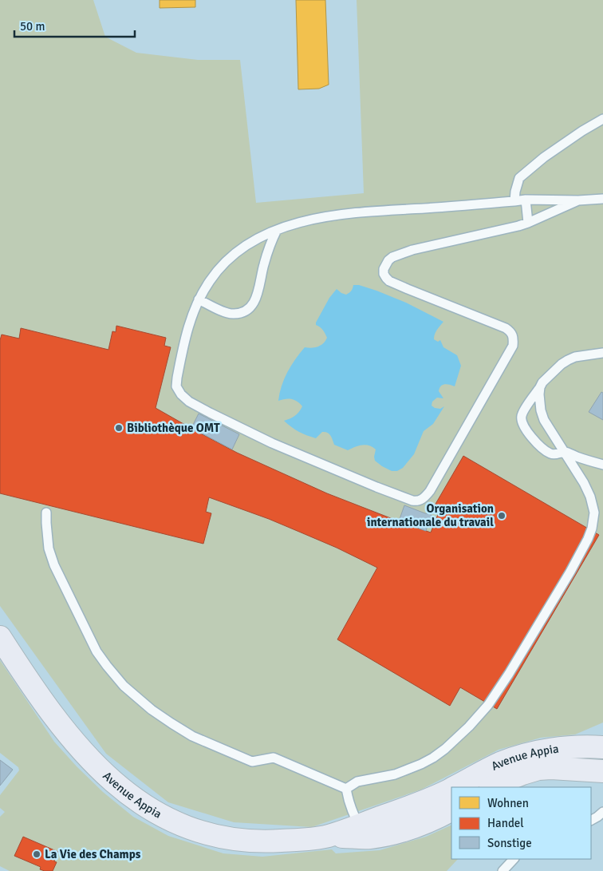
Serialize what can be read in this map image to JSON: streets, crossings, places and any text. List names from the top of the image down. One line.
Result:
{"streets":{"main road":["Avenue Appia"]},"places":["Bibliothèque OMT","Organisation internationale du travail","La Vie des Champs"],"legend":["Wohnen","Handel","Sonstige"],"scale_bar":"50 m"}
